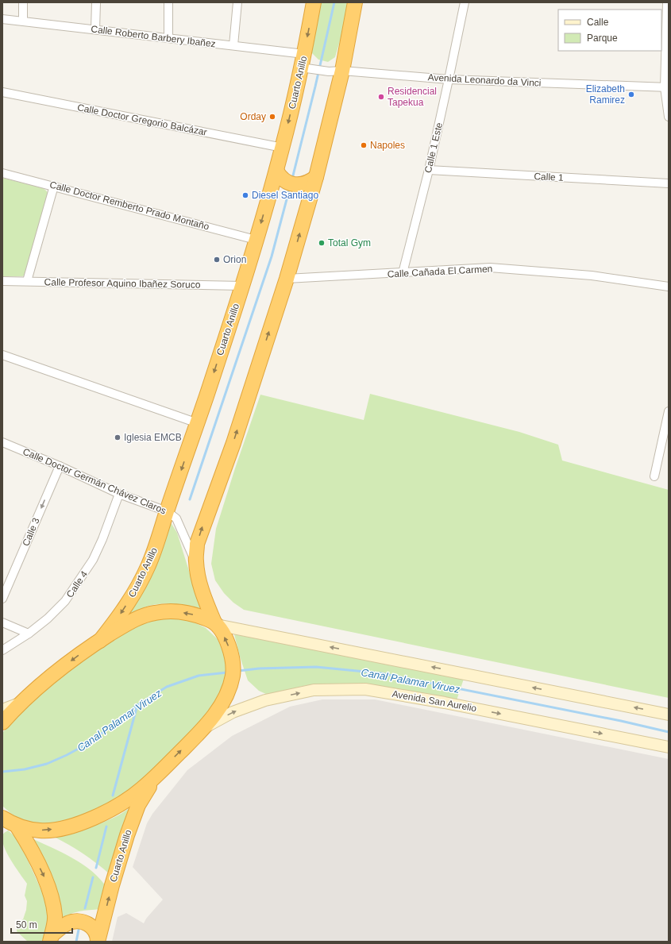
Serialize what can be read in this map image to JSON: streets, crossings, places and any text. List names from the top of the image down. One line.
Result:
{"streets":{"highway":["Cuarto Anillo"],"main road":["Avenida San Aurelio"],"street":["Calle Roberto Barbery Ibañez","Avenida Leonardo da Vinci","Calle Doctor Gregorio Balcázar","Calle 1 Este","Calle 1","Calle Doctor Remberto Prado Montaño","Calle Cañada El Carmen","Calle Profesor Aquino Ibañez Soruco","Calle Doctor Germán Chávez Claros","Calle 3","Calle 4"]},"crossings":[["Calle Roberto Barbery Ibañez","Cuarto Anillo"],["Avenida Leonardo da Vinci","Cuarto Anillo"],["Avenida Leonardo da Vinci","Calle 1 Este"],["Cuarto Anillo","Calle Doctor Gregorio Balcázar"],["Cuarto Anillo","Calle Doctor Remberto Prado Montaño"],["Cuarto Anillo","Calle Profesor Aquino Ibañez Soruco"],["Cuarto Anillo","Calle Doctor Germán Chávez Claros"],["Calle 1 Este","Calle 1"],["Calle 1 Este","Calle Cañada El Carmen"],["Calle Doctor Germán Chávez Claros","Calle 3"],["Calle Doctor Germán Chávez Claros","Calle 4"]],"one_way":["Calle 3"],"water":["Canal Palamar Viruez"],"places":["Elizabeth Ramirez","Residencial Tapekua","Orday","Napoles","Diesel Santiago","Total Gym","Orion","Iglesia EMCB"],"legend":["Calle","Parque"],"scale_bar":"50 m"}
